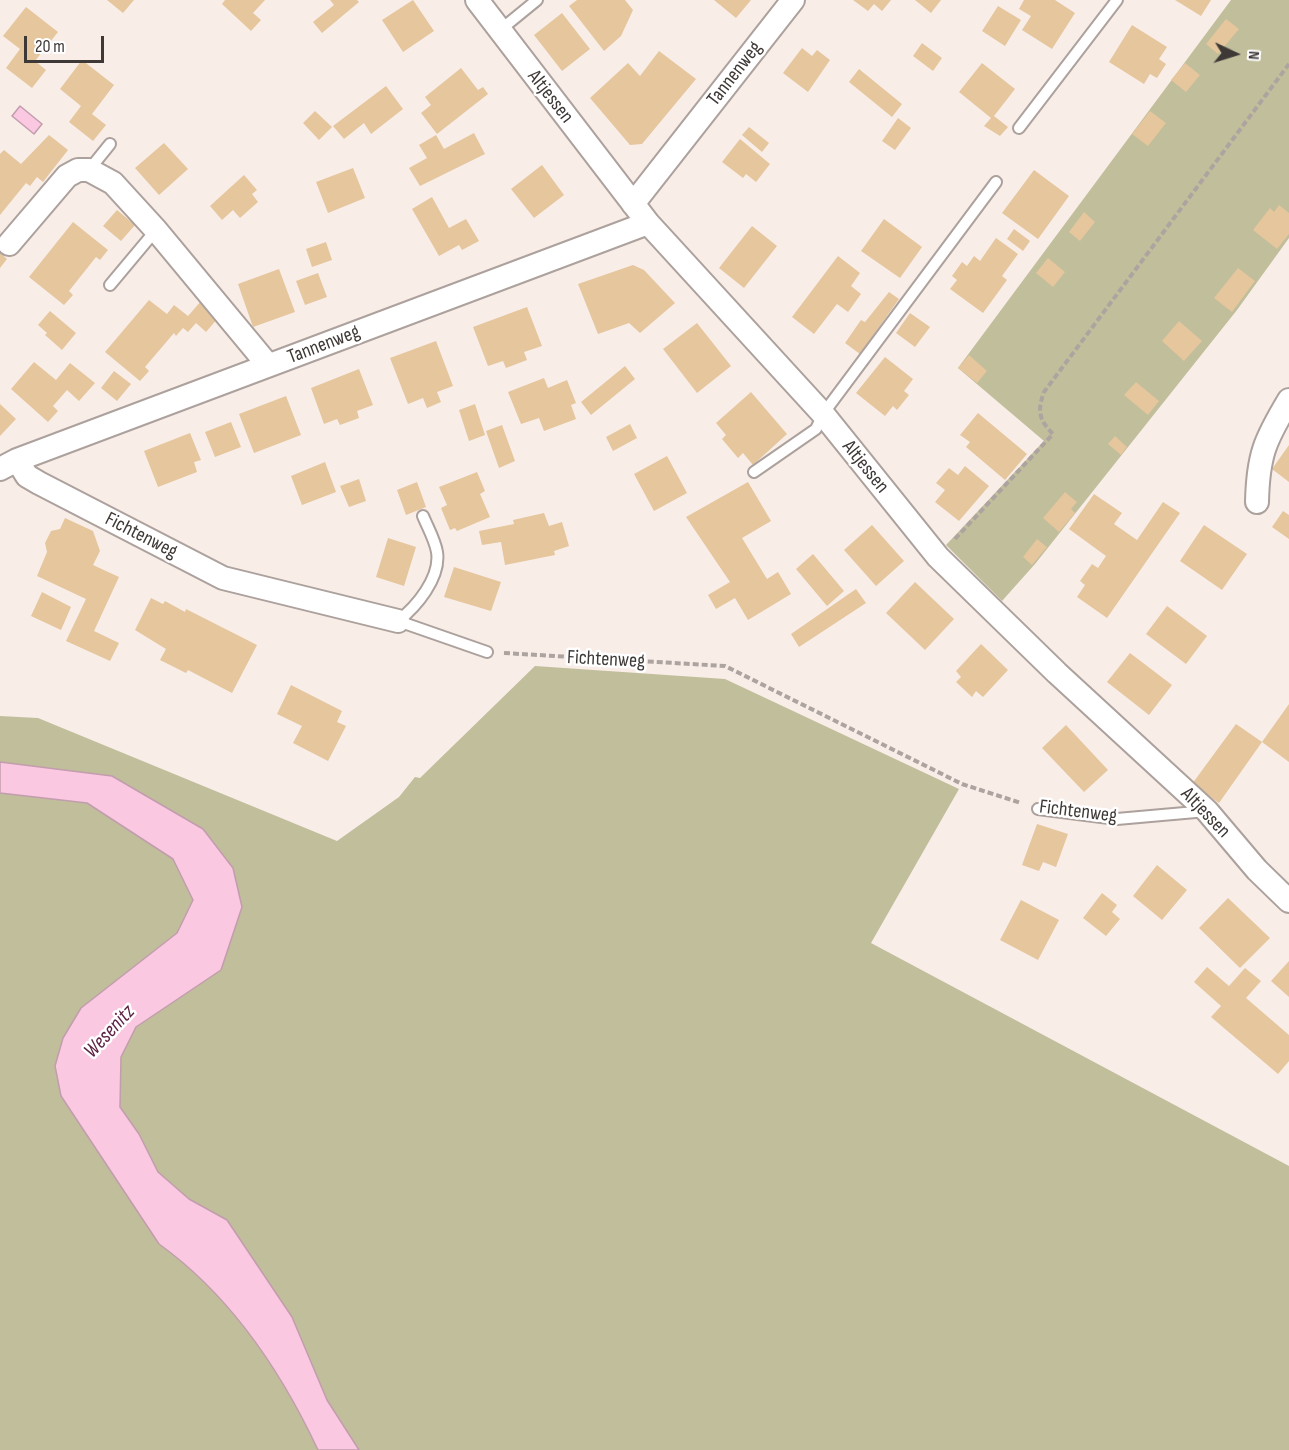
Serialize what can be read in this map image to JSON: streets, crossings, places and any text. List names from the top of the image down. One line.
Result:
{"streets":{"street":["Tannenweg","Altjessen","Fichtenweg"]},"crossings":[["Tannenweg","Altjessen"],["Tannenweg","Fichtenweg"],["Altjessen","Fichtenweg"]],"water":["Wesenitz"],"scale_bar":"20 m","north":"right"}
